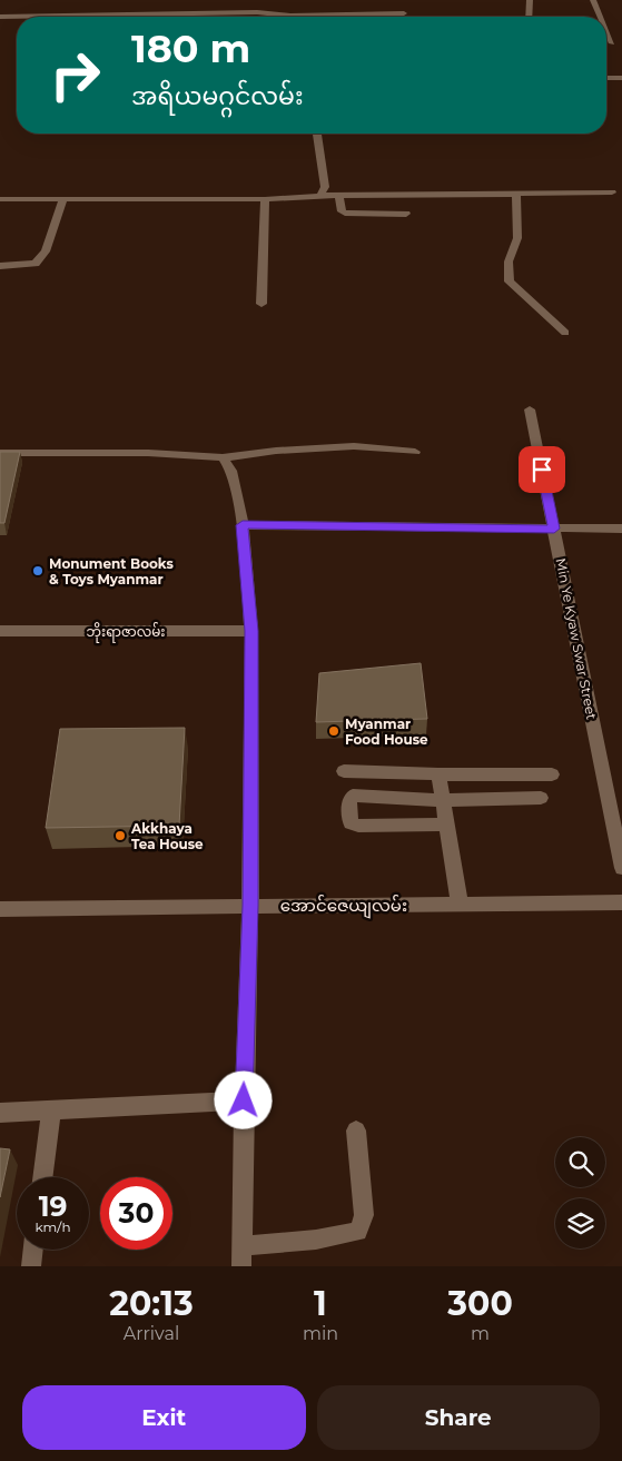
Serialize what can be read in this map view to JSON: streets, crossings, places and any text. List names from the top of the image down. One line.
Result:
{"streets":{"street":["ဘိုးရာဇာလမ်း","Min Ye Kyaw Swar Street","အောင်ဇေယျလမ်း"]},"places":["Monument Books & Toys Myanmar","Myanmar Food House","Akkhaya Tea House"],"page":{"turn":["180 m","အရိယမဂ္ဂင်လမ်း"],"speed":"19 km/h","limit":"30","eta":["20:13","Arrival","1","min","300","m"],"buttons":["Exit","Share"]}}
